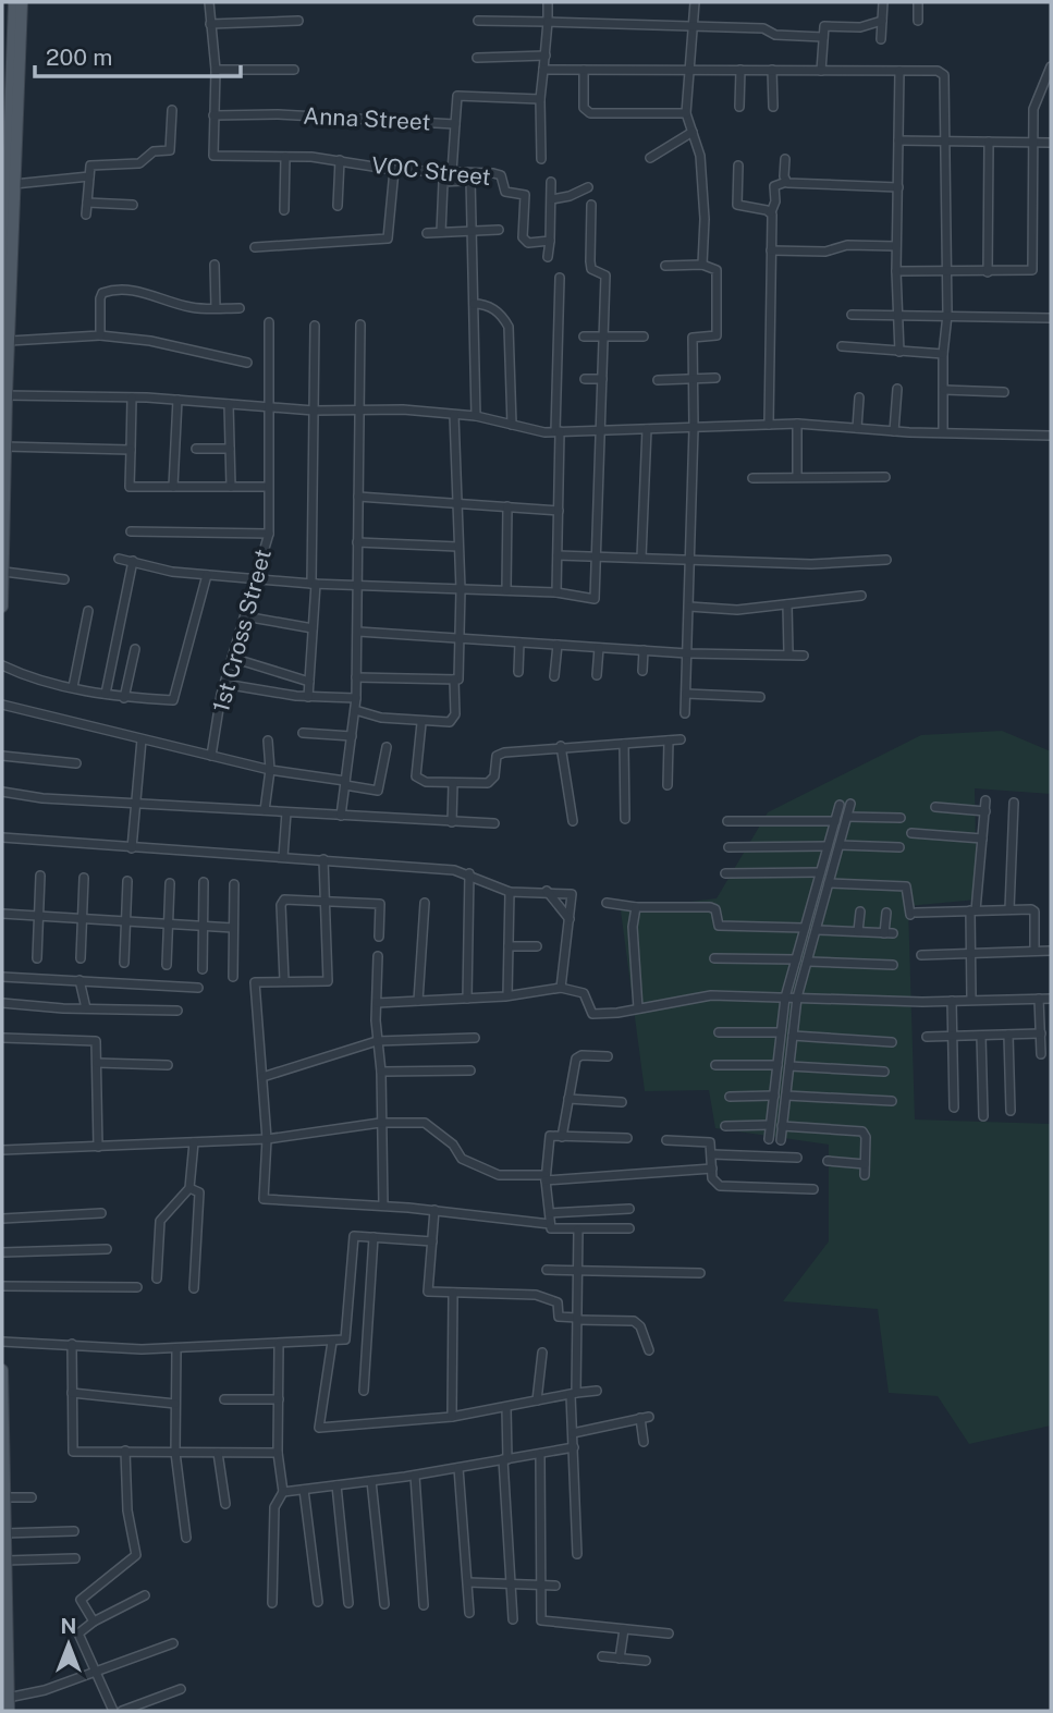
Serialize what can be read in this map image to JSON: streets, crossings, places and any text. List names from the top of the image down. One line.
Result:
{"streets":{"street":["Anna Street","VOC Street","1st Cross Street"]},"crossings":[["Anna Street","VOC Street"]],"scale_bar":"200 m","north":"top"}
